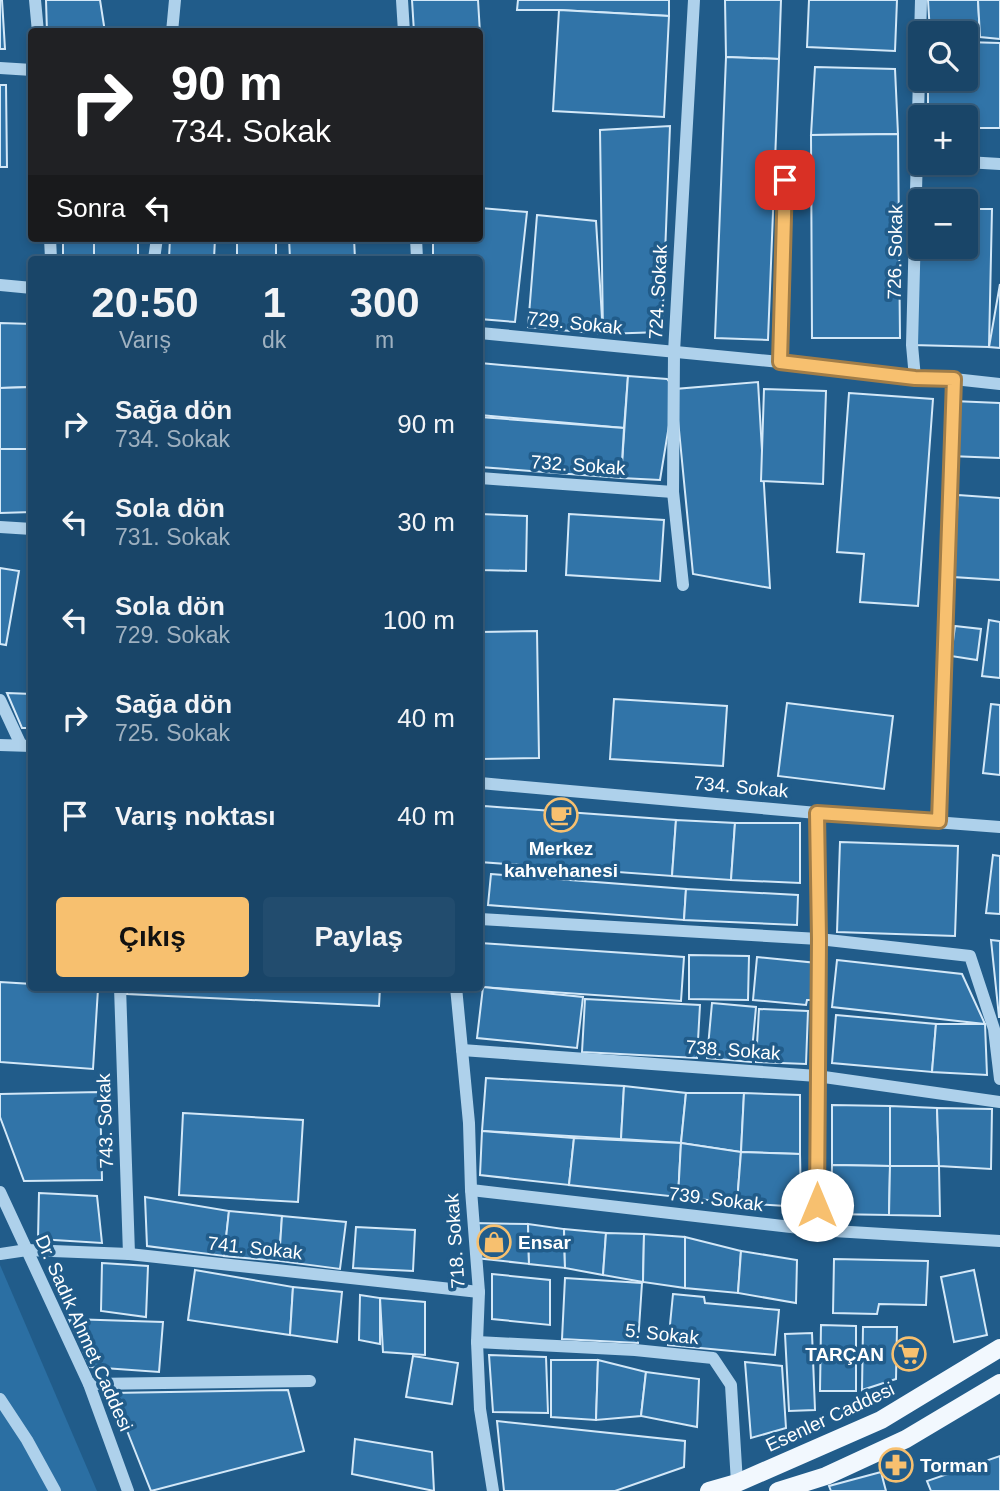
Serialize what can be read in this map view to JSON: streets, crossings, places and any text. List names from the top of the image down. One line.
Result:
{"streets":{"main road":["Esenler Caddesi"],"street":["726. Sokak","724. Sokak","729. Sokak","732. Sokak","734. Sokak","738. Sokak","743. Sokak","739. Sokak","718. Sokak","741. Sokak","Dr. Sadık Ahmet Caddesi","5. Sokak"]},"crossings":[["726. Sokak","729. Sokak"],["724. Sokak","729. Sokak"],["724. Sokak","732. Sokak"],["738. Sokak","718. Sokak"],["743. Sokak","741. Sokak"],["739. Sokak","718. Sokak"],["718. Sokak","741. Sokak"],["718. Sokak","5. Sokak"],["741. Sokak","Dr. Sadık Ahmet Caddesi"],["5. Sokak","Esenler Caddesi"]],"places":{"cafe":["Merkez kahvehanesi"],"shop":["Ensar"],"supermarket":["TARÇAN"],"pharmacy":["Torman"]},"page":{"map_buttons":["+","−"],"turn":["90 m","734. Sokak"],"then":"Sonra","eta":["20:50","Varış","1","dk","300","m"],"list":[{"name":"Sağa dön","note":"734. Sokak","value":"90 m"},{"name":"Sola dön","note":"731. Sokak","value":"30 m"},{"name":"Sola dön","note":"729. Sokak","value":"100 m"},{"name":"Sağa dön","note":"725. Sokak","value":"40 m"},{"name":"Varış noktası","value":"40 m"}],"buttons":["Çıkış","Paylaş"]}}
